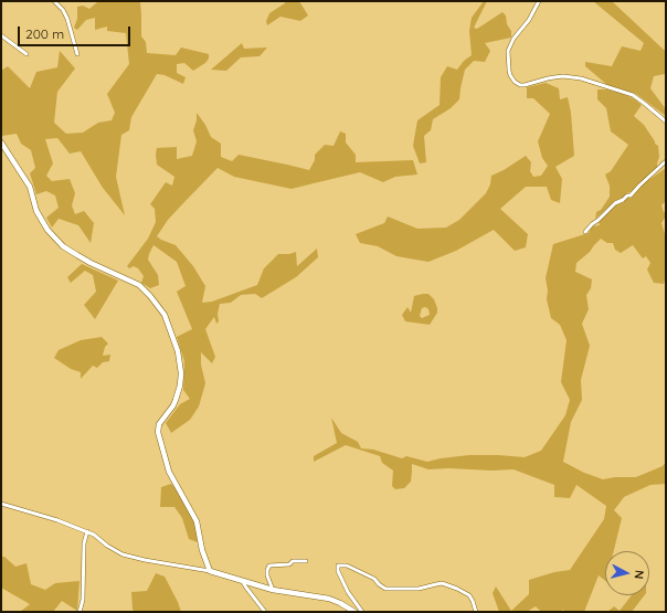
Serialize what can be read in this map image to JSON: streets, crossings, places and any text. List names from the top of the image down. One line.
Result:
{"scale_bar":"200 m","north":"right"}
